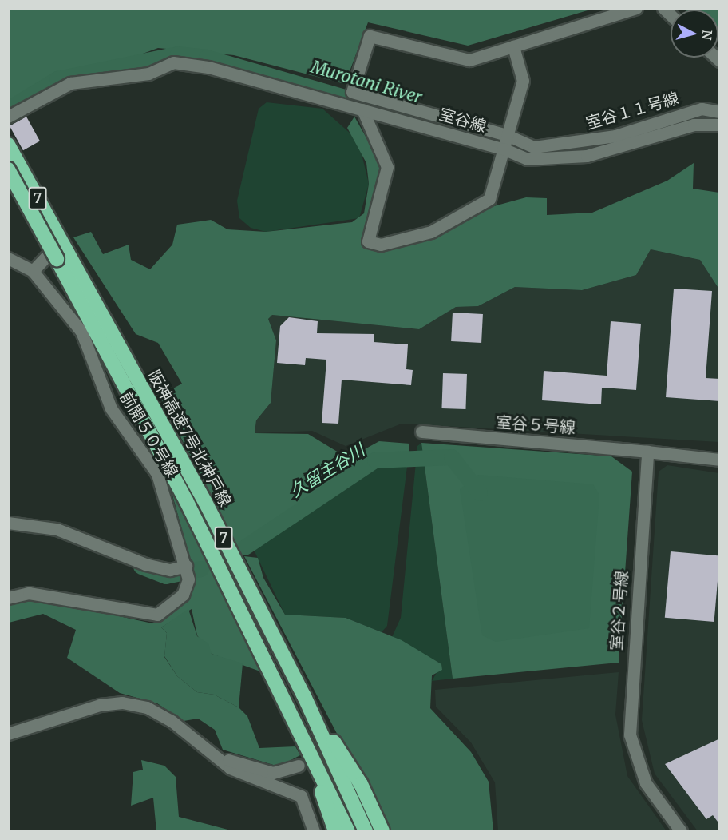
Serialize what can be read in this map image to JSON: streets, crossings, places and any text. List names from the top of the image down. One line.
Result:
{"streets":{"highway":["7","阪神高速7号北神戸線"],"street":["室谷１１号線","室谷線","室谷５号線","前開５０号線","室谷２号線"]},"crossings":[["室谷５号線","室谷２号線"]],"water":["Murotani River","久留主谷川"],"north":"right"}
